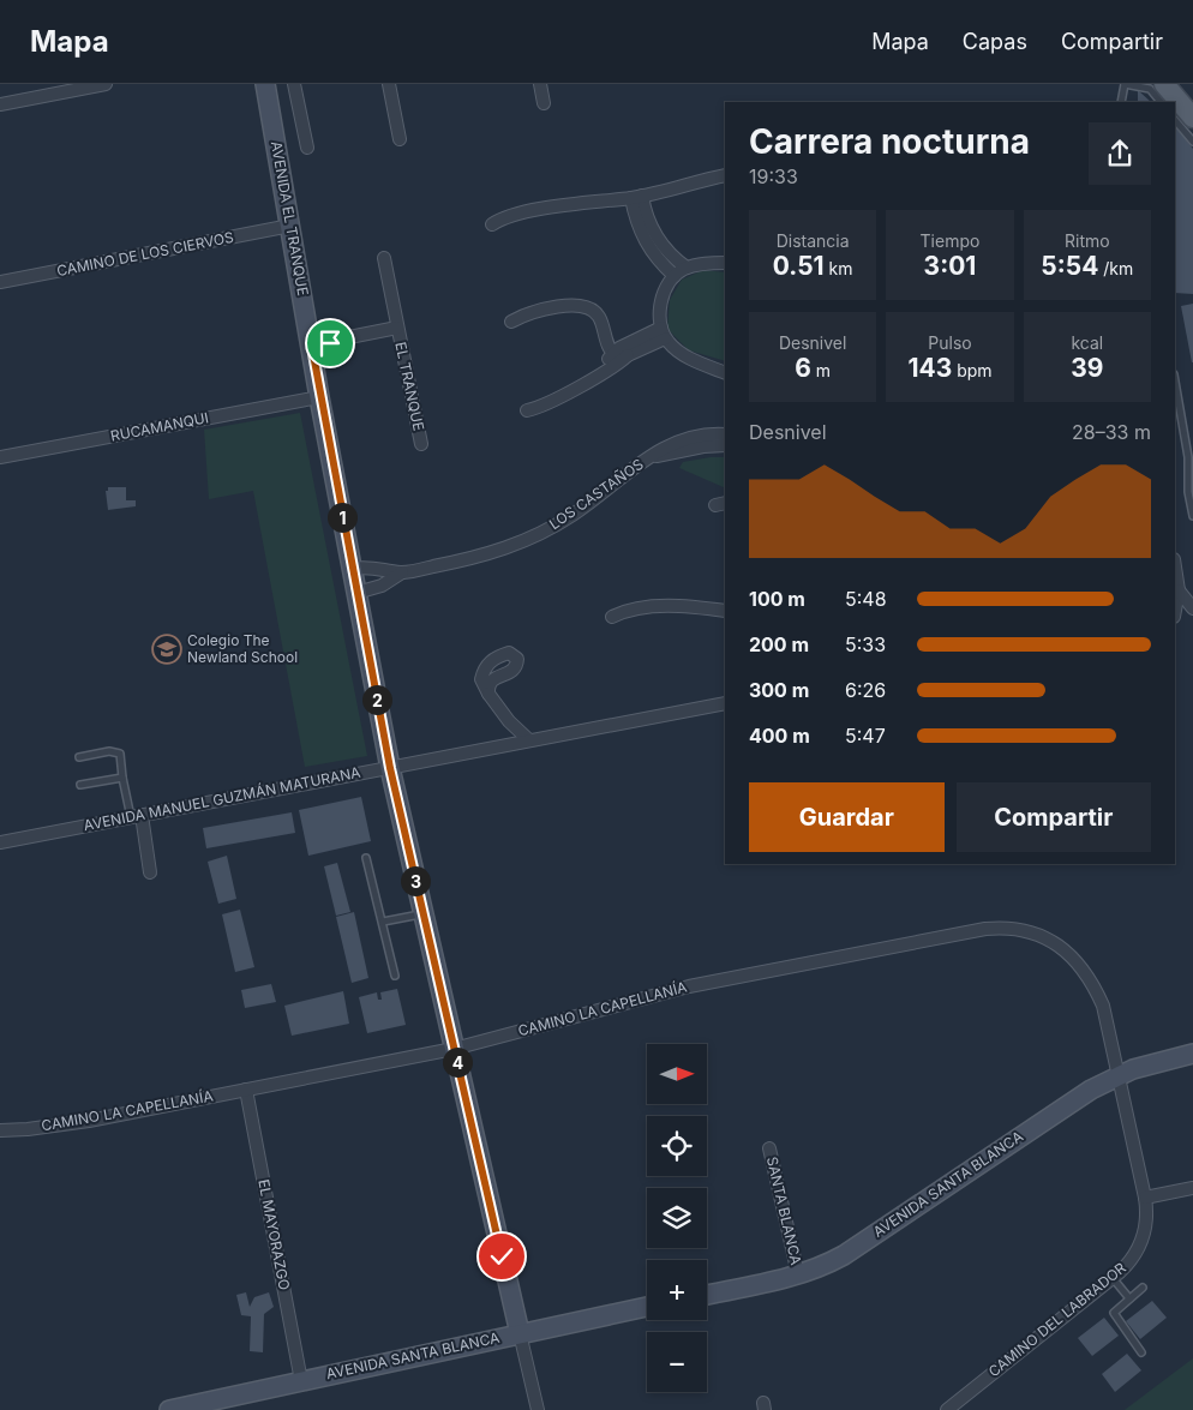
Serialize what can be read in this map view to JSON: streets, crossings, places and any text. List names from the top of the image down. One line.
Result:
{"streets":{"main road":["AVENIDA EL TRANQUE","AVENIDA SANTA BLANCA"],"street":["CAMINO DE LOS CIERVOS","EL TRANQUE","RUCAMANQUI","LOS CASTAÑOS","AVENIDA MANUEL GUZMÁN MATURANA","CAMINO LA CAPELLANÍA","SANTA BLANCA","EL MAYORAZGO","CAMINO DEL LABRADOR"]},"crossings":[["AVENIDA EL TRANQUE","CAMINO DE LOS CIERVOS"],["AVENIDA EL TRANQUE","EL TRANQUE"],["AVENIDA EL TRANQUE","RUCAMANQUI"],["AVENIDA EL TRANQUE","LOS CASTAÑOS"],["AVENIDA EL TRANQUE","AVENIDA MANUEL GUZMÁN MATURANA"],["AVENIDA EL TRANQUE","CAMINO LA CAPELLANÍA"],["AVENIDA EL TRANQUE","AVENIDA SANTA BLANCA"],["CAMINO LA CAPELLANÍA","AVENIDA SANTA BLANCA"],["CAMINO LA CAPELLANÍA","EL MAYORAZGO"],["CAMINO LA CAPELLANÍA","CAMINO DEL LABRADOR"],["AVENIDA SANTA BLANCA","SANTA BLANCA"],["AVENIDA SANTA BLANCA","EL MAYORAZGO"],["AVENIDA SANTA BLANCA","CAMINO DEL LABRADOR"]],"places":{"school or university":["Colegio The Newland School"]},"north":"right","page":{"header":"Mapa","nav":["Mapa","Capas","Compartir"],"heading":["Carrera nocturna","19:33"],"stats":[["Distancia","0.51 km"],["Tiempo","3:01"],["Ritmo","5:54 /km"],["Desnivel","6 m"],["Pulso","143 bpm"],["kcal","39"]],"chart":["Desnivel","28–33 m"],"pins":["1","2","3","4"],"list":[{"name":"100 m","note":"5:48"},{"name":"200 m","note":"5:33"},{"name":"300 m","note":"6:26"},{"name":"400 m","note":"5:47"}],"buttons":["Guardar","Compartir"],"map_buttons":["+","−"]}}
